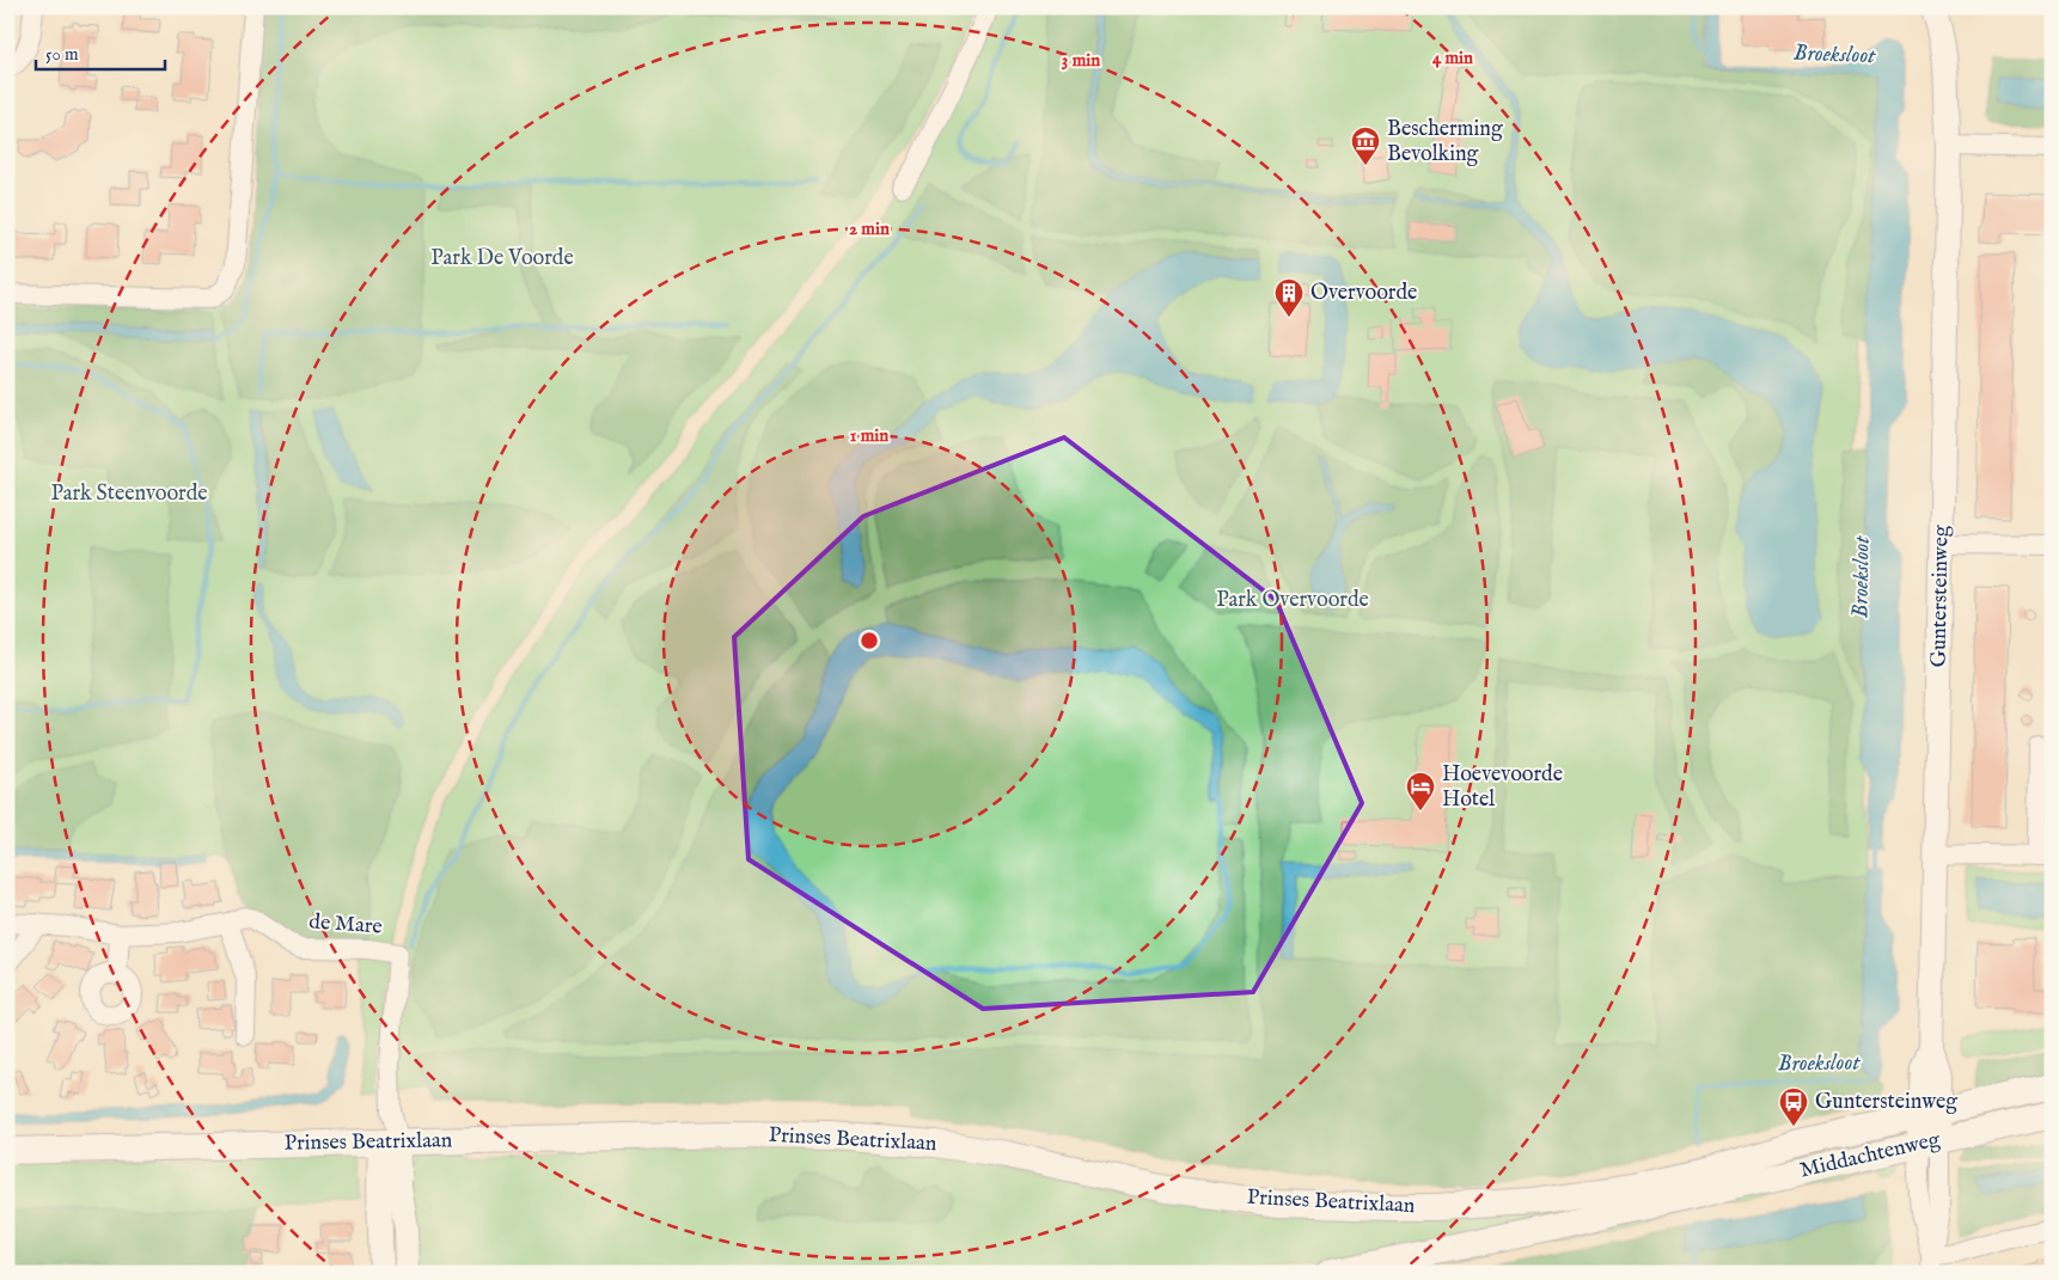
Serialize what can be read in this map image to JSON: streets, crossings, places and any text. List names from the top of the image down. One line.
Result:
{"streets":{"main road":["Prinses Beatrixlaan","Middachtenweg"],"street":["Guntersteinweg","de Mare"]},"crossings":[["Guntersteinweg","Middachtenweg"],["de Mare","Prinses Beatrixlaan"],["Prinses Beatrixlaan","Middachtenweg"]],"water":["Broeksloot"],"parks":["Park De Voorde","Park Steenvoorde","Park Overvoorde"],"places":{"museum":["Bescherming Bevolking"],"building":["Overvoorde"],"hotel":["Hoevevoorde Hotel"],"bus stop":["Guntersteinweg"]},"scale_bar":"50 m","rings":["4 min","3 min","2 min","1 min"]}
